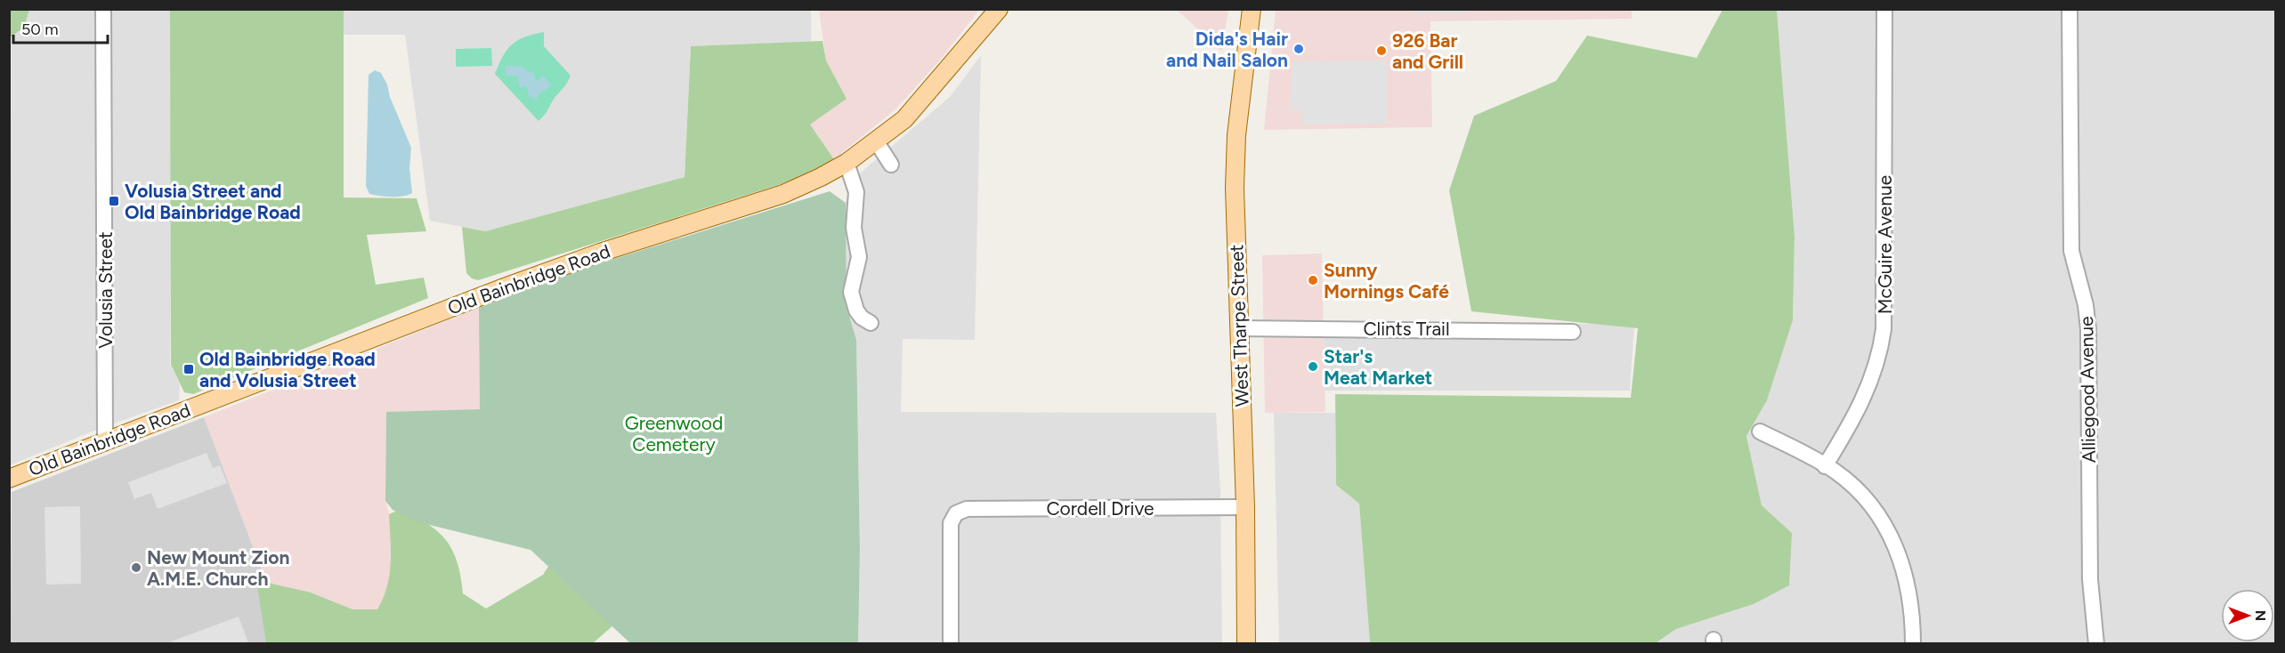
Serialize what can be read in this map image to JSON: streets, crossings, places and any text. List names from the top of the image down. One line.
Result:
{"streets":{"main road":["Old Bainbridge Road","West Tharpe Street"],"street":["McGuire Avenue","Volusia Street","Clints Trail","Alliegood Avenue","Cordell Drive"]},"crossings":[["Old Bainbridge Road","Volusia Street"],["West Tharpe Street","Clints Trail"],["West Tharpe Street","Cordell Drive"]],"parks":["Greenwood Cemetery"],"places":{"other":["Dida's Hair and Nail Salon","926 Bar and Grill","Sunny Mornings Café","Star's Meat Market","New Mount Zion A.M.E. Church"],"transit":["Volusia Street and Old Bainbridge Road","Old Bainbridge Road and Volusia Street"]},"scale_bar":"50 m","north":"right"}
